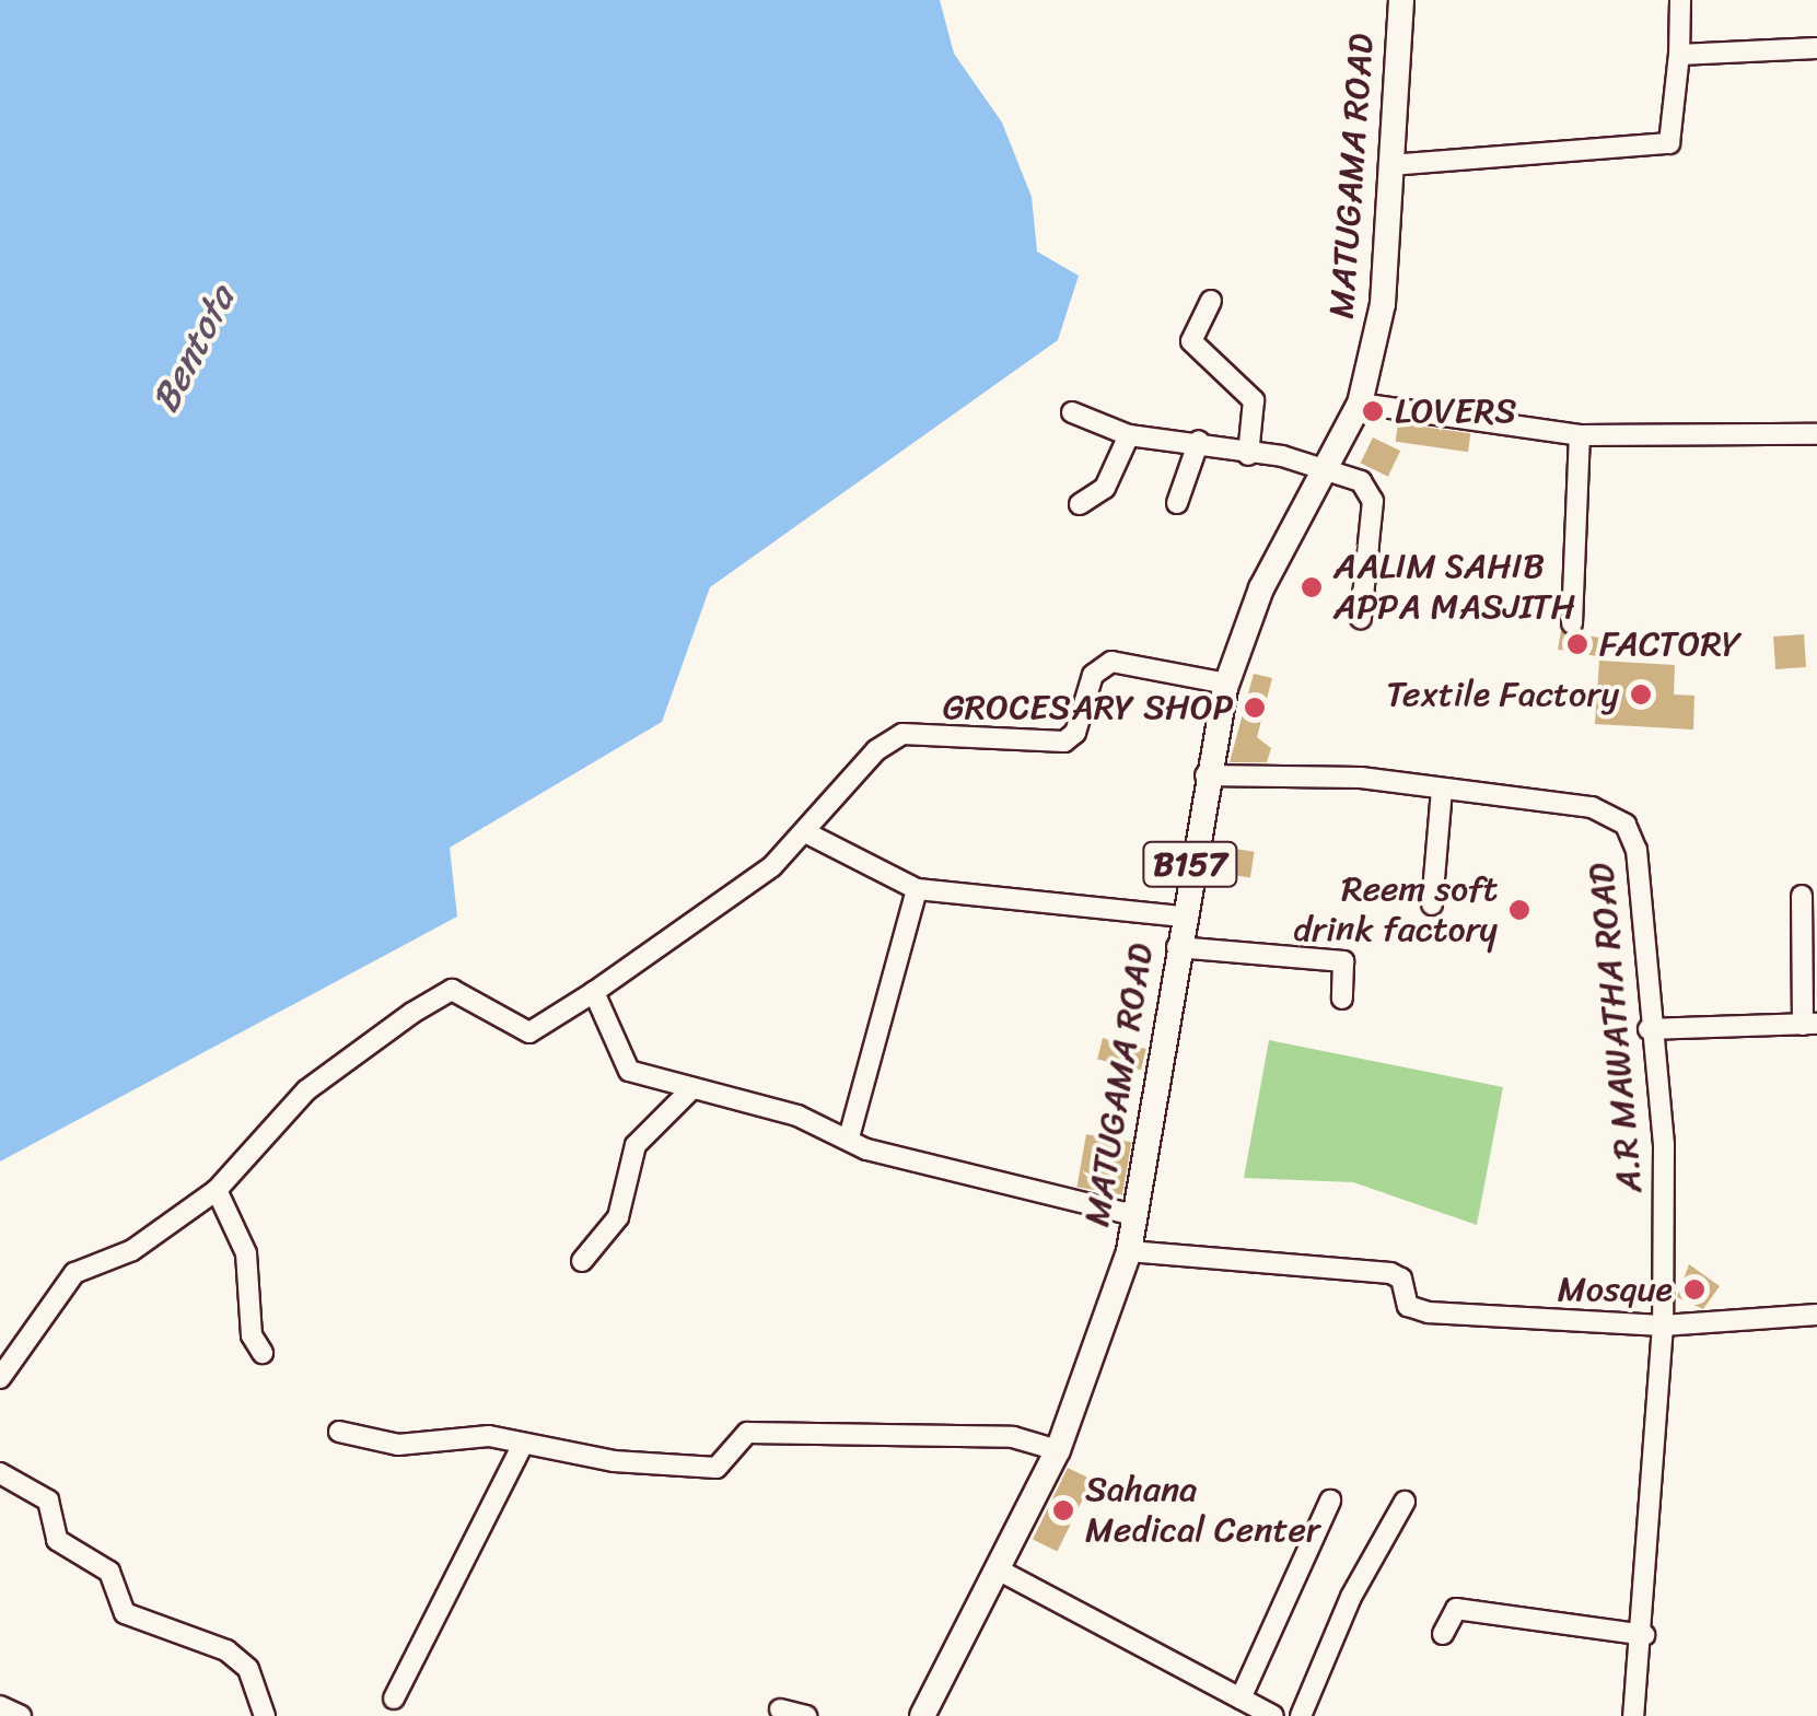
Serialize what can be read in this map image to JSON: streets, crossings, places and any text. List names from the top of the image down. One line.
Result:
{"streets":{"main road":["MATUGAMA ROAD","B157"],"street":["A.R MAWATHA ROAD"]},"crossings":[["MATUGAMA ROAD","A.R MAWATHA ROAD"]],"water":["Bentota"],"places":["LOVERS","AALIM SAHIB APPA MASJITH","FACTORY","Textile Factory","GROCESARY SHOP","Reem soft drink factory","Mosque","Sahana Medical Center"]}
